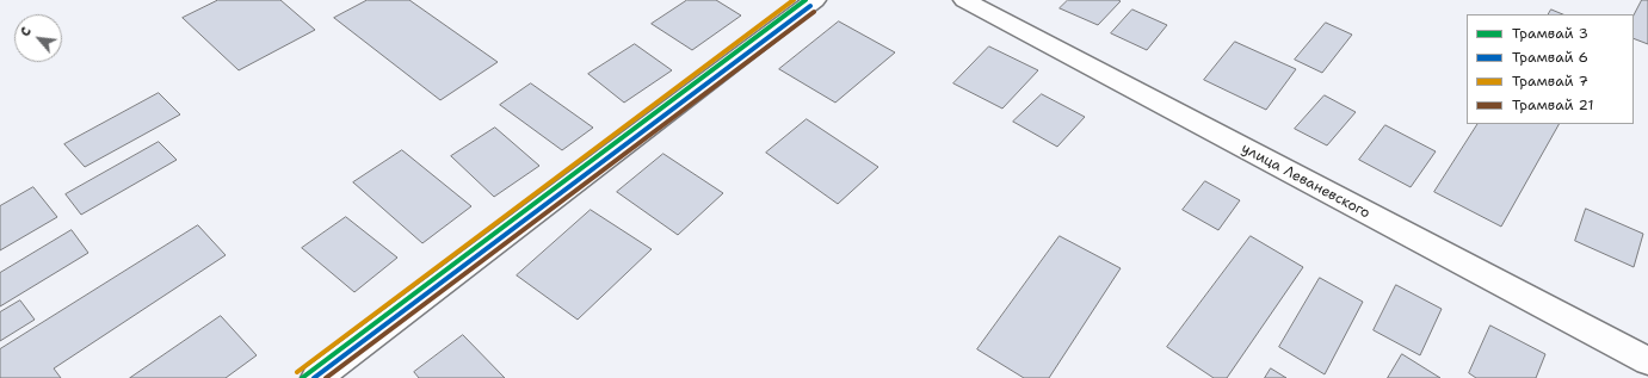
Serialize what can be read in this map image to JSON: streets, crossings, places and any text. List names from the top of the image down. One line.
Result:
{"streets":{"street":["улица Леваневского"]},"lines":["tram line 3","tram line 7","tram line 6","tram line 21"],"legend":["Трамвай 3","Трамвай 6","Трамвай 7","Трамвай 21"],"north":"top left"}
